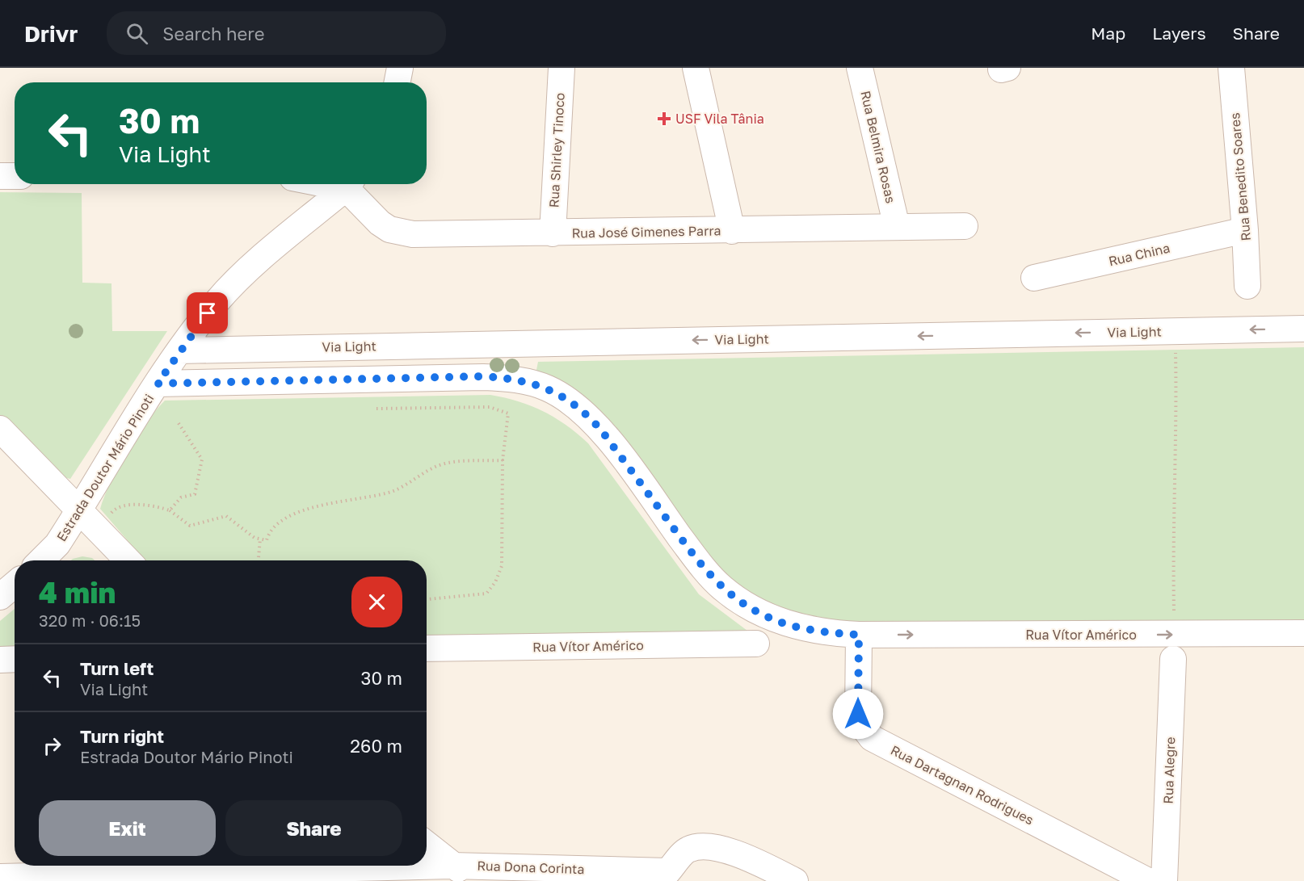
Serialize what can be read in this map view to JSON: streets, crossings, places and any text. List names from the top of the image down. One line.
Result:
{"streets":{"street":["Rua Belmira Rosas","Rua Shirley Tinoco","Rua Benedito Soares","Rua José Gimenes Parra","Rua China","Via Light","Estrada Doutor Mário Pinoti","Rua Vítor Américo","Rua Alegre","Rua Dartagnan Rodrigues","Rua Dona Corinta"]},"crossings":[["Rua Belmira Rosas","Rua José Gimenes Parra"],["Rua Shirley Tinoco","Rua José Gimenes Parra"],["Rua Benedito Soares","Rua China"],["Via Light","Estrada Doutor Mário Pinoti"],["Rua Vítor Américo","Rua Dartagnan Rodrigues"]],"one_way":["Via Light","Rua Vítor Américo"],"places":{"health":["USF Vila Tânia"]},"page":{"header":"Drivr","search":"Search here","nav":["Map","Layers","Share"],"turn":["30 m","Via Light"],"heading":["4 min","320 m · 06:15"],"list":[{"name":"Turn left","note":"Via Light","value":"30 m"},{"name":"Turn right","note":"Estrada Doutor Mário Pinoti","value":"260 m"}],"buttons":["Exit","Share"]}}
